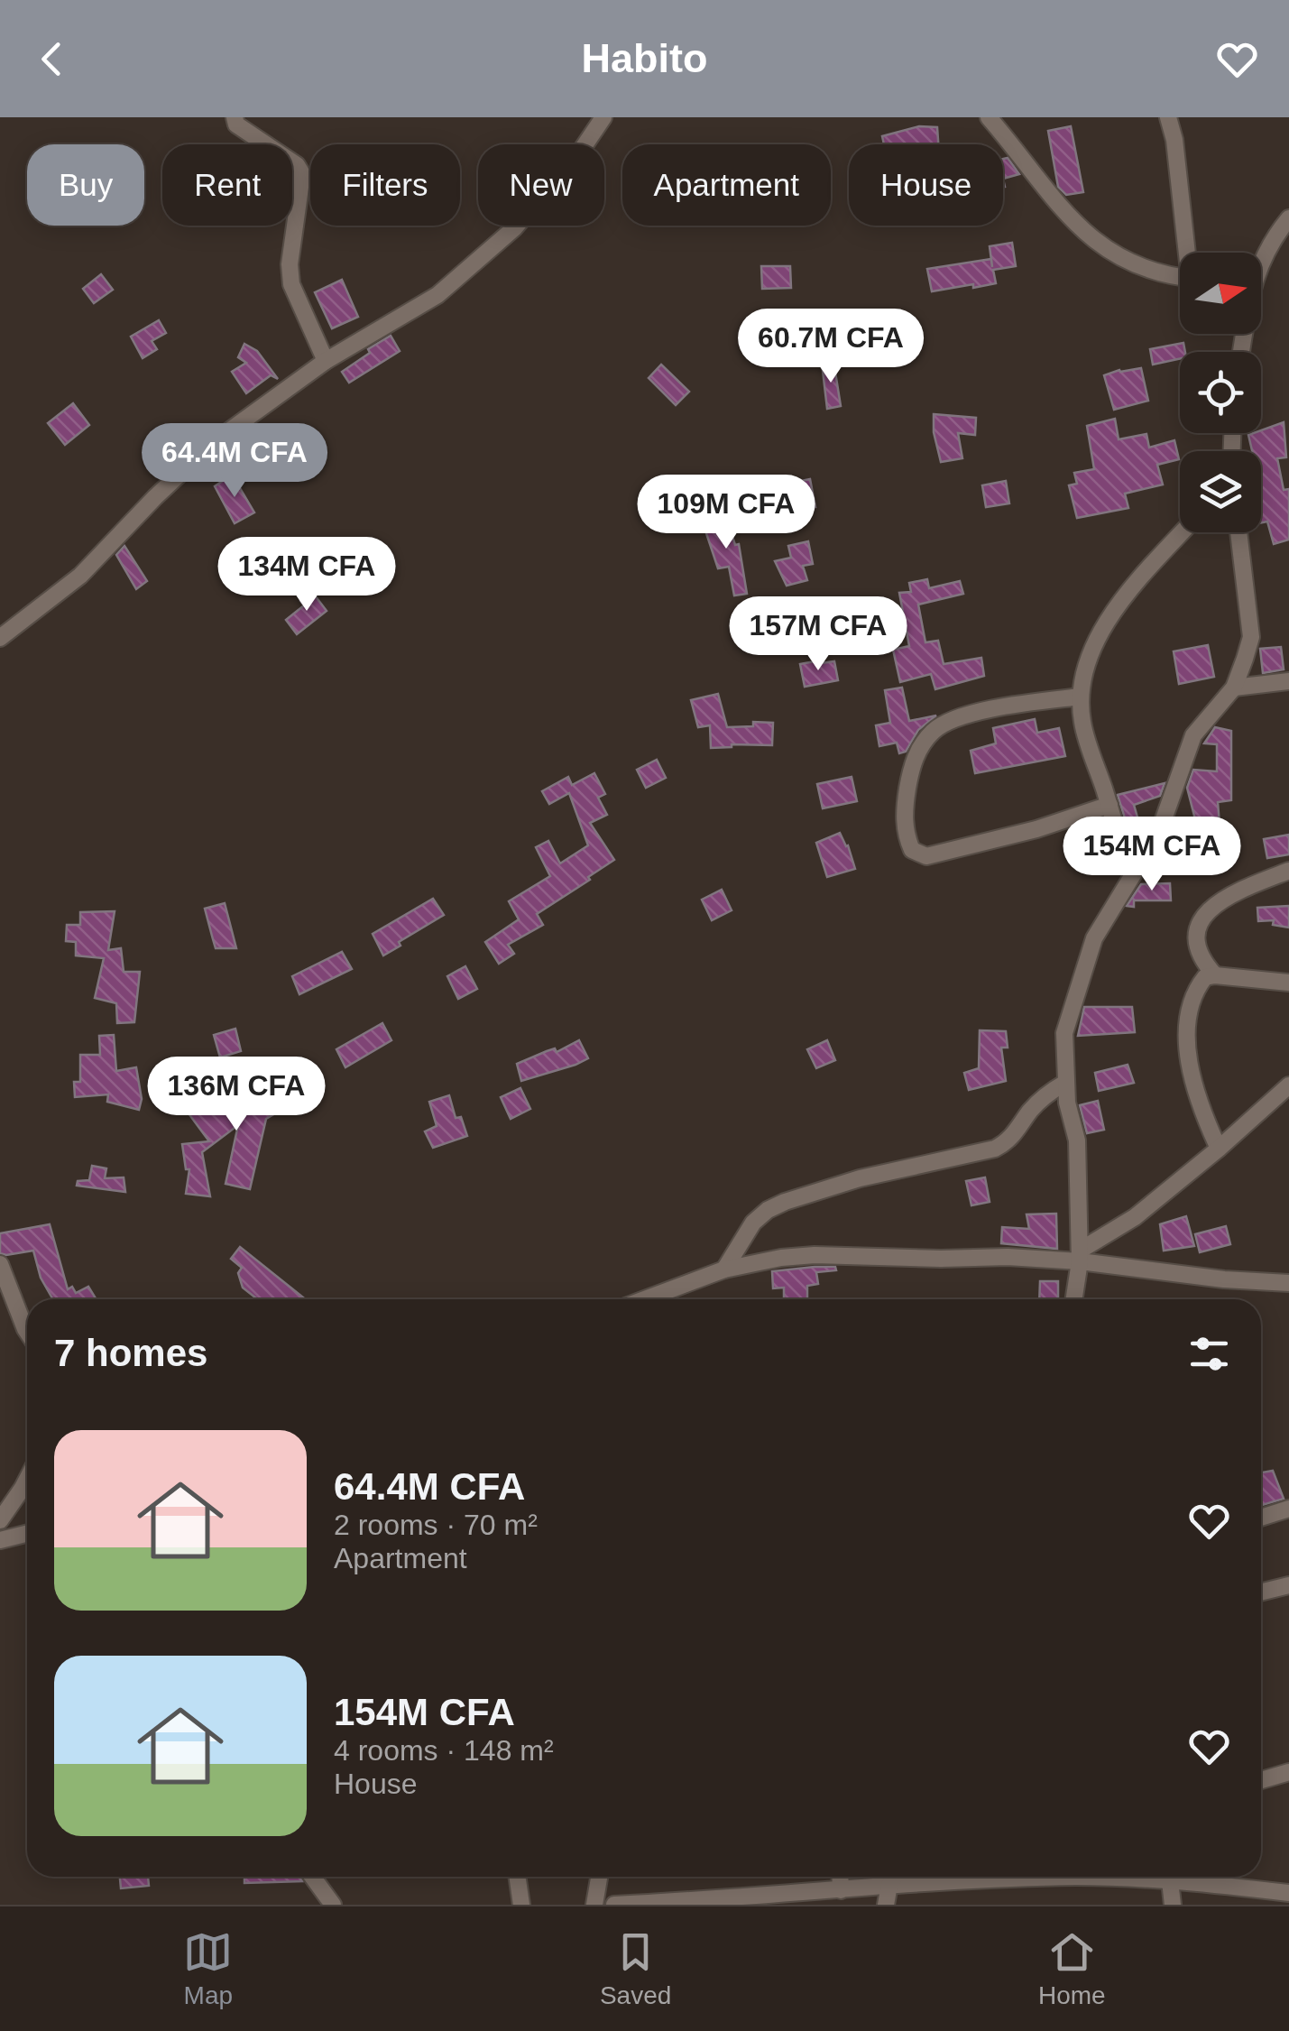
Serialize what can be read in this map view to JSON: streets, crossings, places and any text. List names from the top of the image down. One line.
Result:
{"north":"right","page":{"header":"Habito","chip":["Buy","Rent","Filters","New","Apartment","House"],"price":["60.7M CFA","64.4M CFA","109M CFA","134M CFA","157M CFA","154M CFA","136M CFA"],"heading":"7 homes","list":[{"name":"64.4M CFA","note":"2 rooms · 70 m² · Apartment"},{"name":"154M CFA","note":"4 rooms · 148 m² · House"}],"tabs":["Map","Saved","Home"]}}
